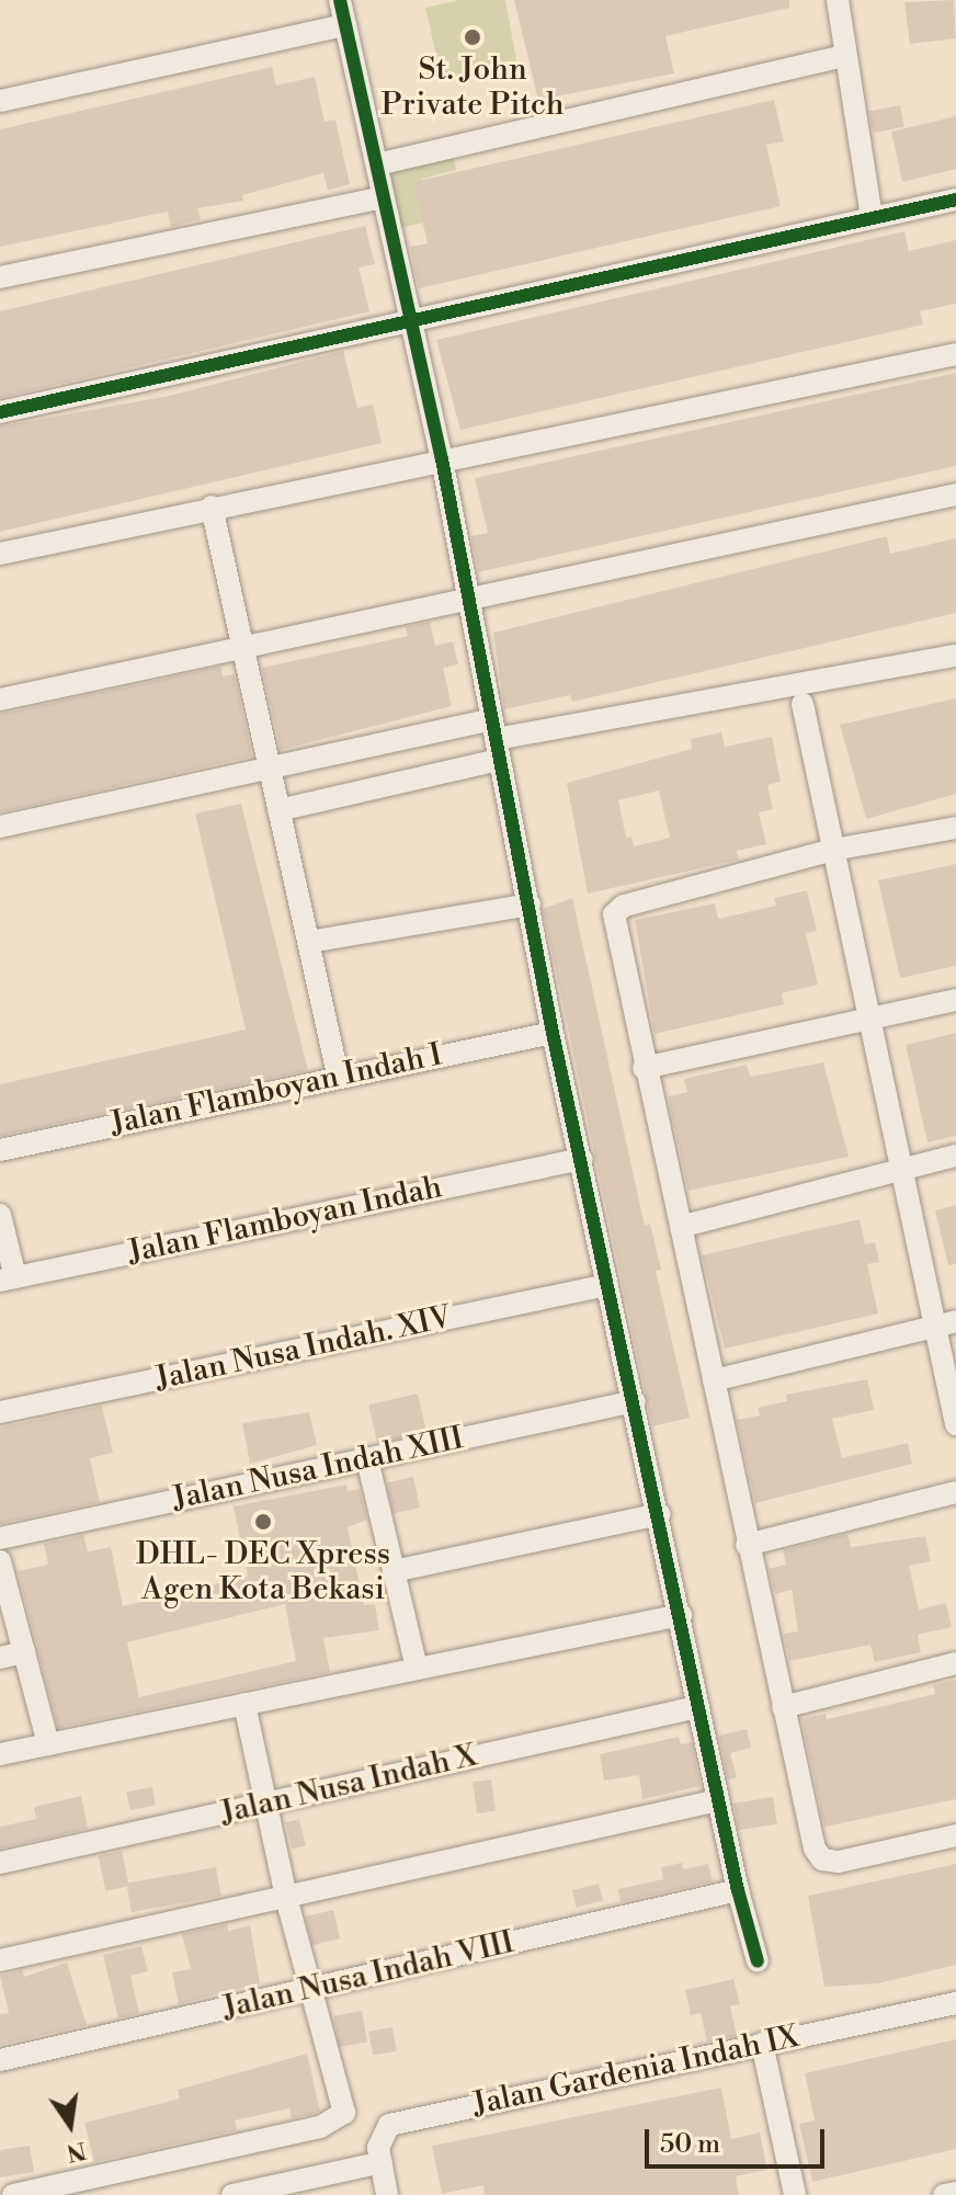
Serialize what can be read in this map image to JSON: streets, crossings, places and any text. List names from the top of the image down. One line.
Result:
{"streets":{"street":["Jalan Flamboyan Indah I","Jalan Flamboyan Indah","Jalan Nusa Indah. XIV","Jalan Nusa Indah XIII","Jalan Nusa Indah X","Jalan Nusa Indah VIII","Jalan Gardenia Indah IX"]},"places":["St. John Private Pitch","DHL- DEC Xpress Agen Kota Bekasi"],"scale_bar":"50 m","north":"bottom"}
